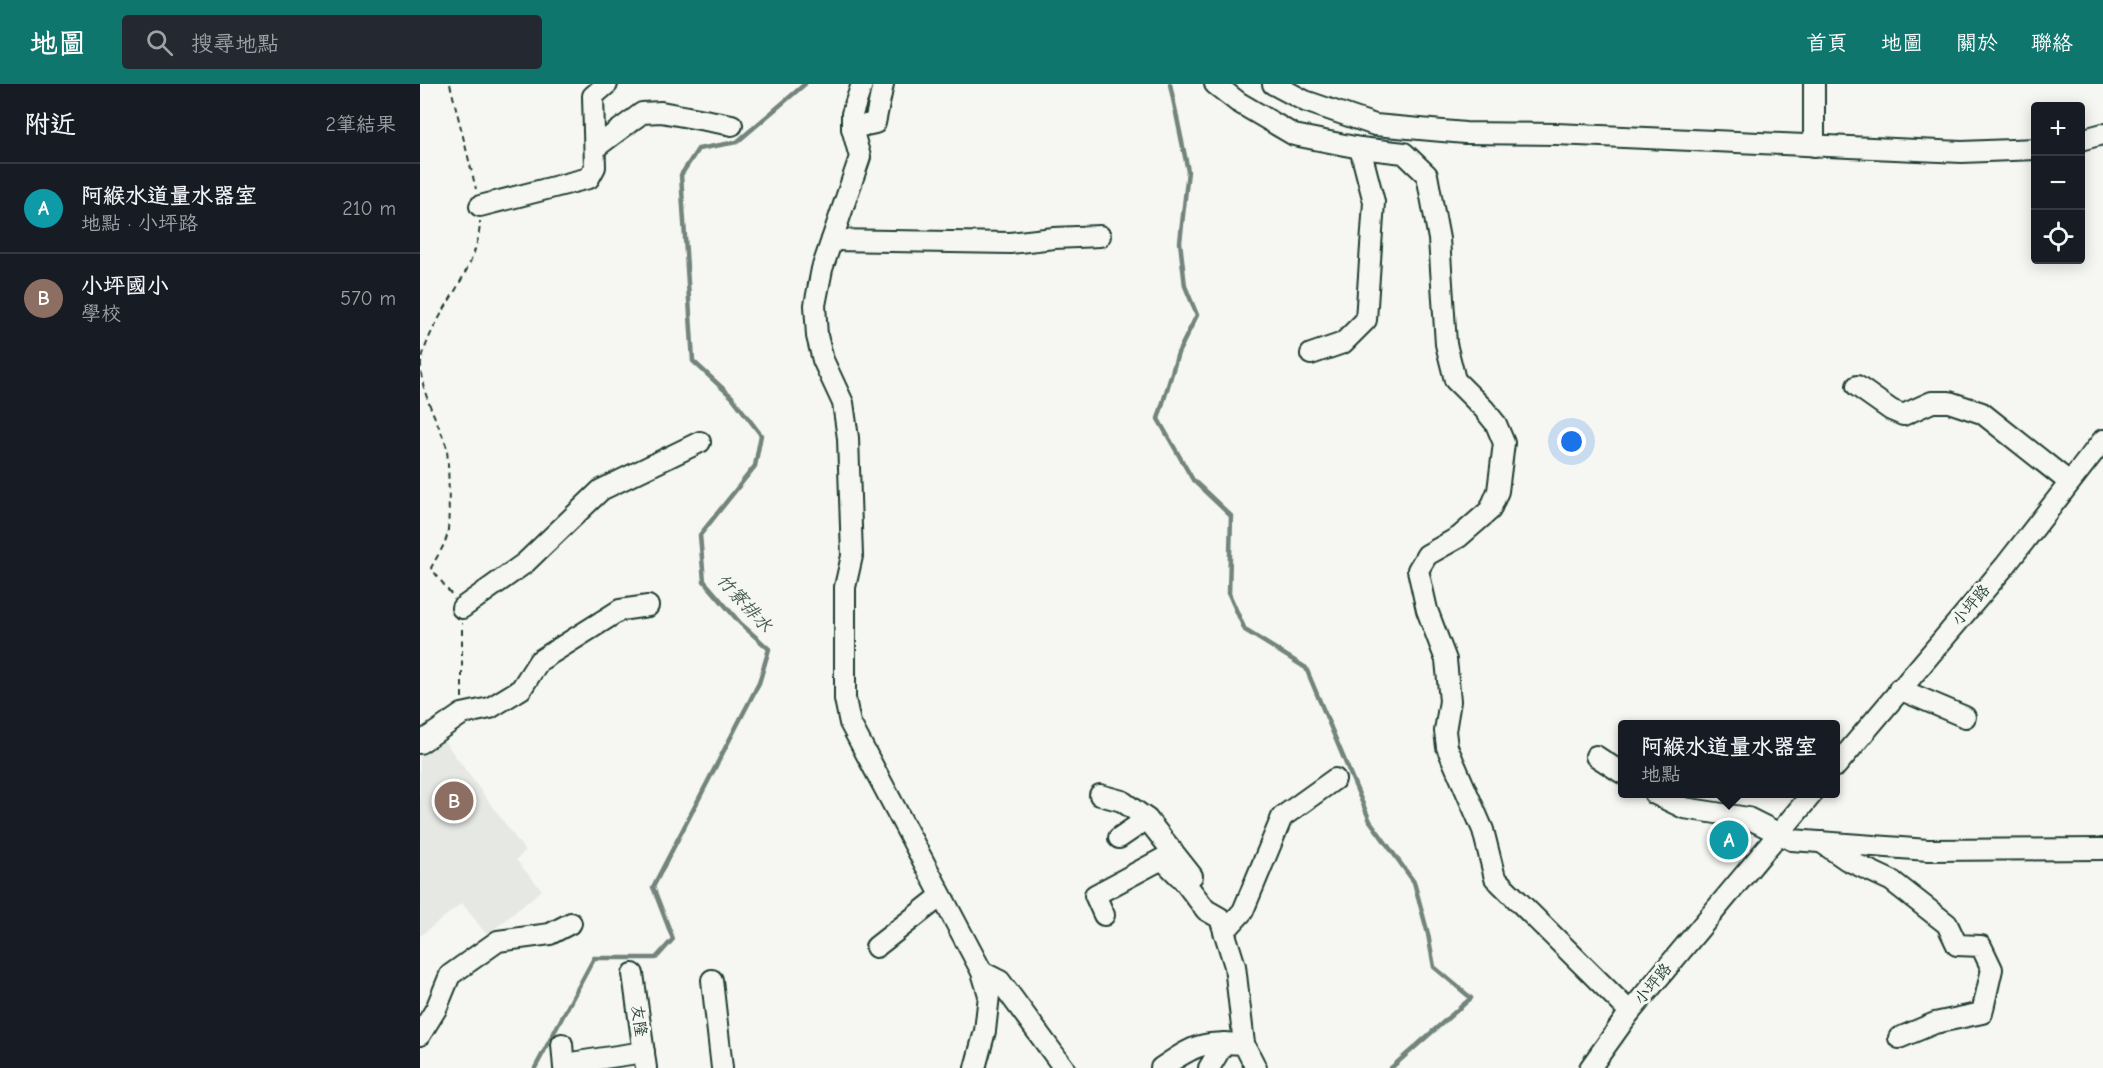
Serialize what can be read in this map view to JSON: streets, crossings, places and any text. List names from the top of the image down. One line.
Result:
{"streets":{"street":["小坪路","友隆"]},"water":["竹寮排水"],"page":{"header":"地圖","search":"搜尋地點","nav":["首頁","地圖","關於","聯絡"],"heading":["附近","2筆結果"],"map_buttons":["+","−"],"list":[{"mark":"A","name":"阿緱水道量水器室","note":"地點 · 小坪路","value":"210 m"},{"mark":"B","name":"小坪國小","note":"學校","value":"570 m"}],"popup":["阿緱水道量水器室","地點"],"pins":["B","A"]}}
